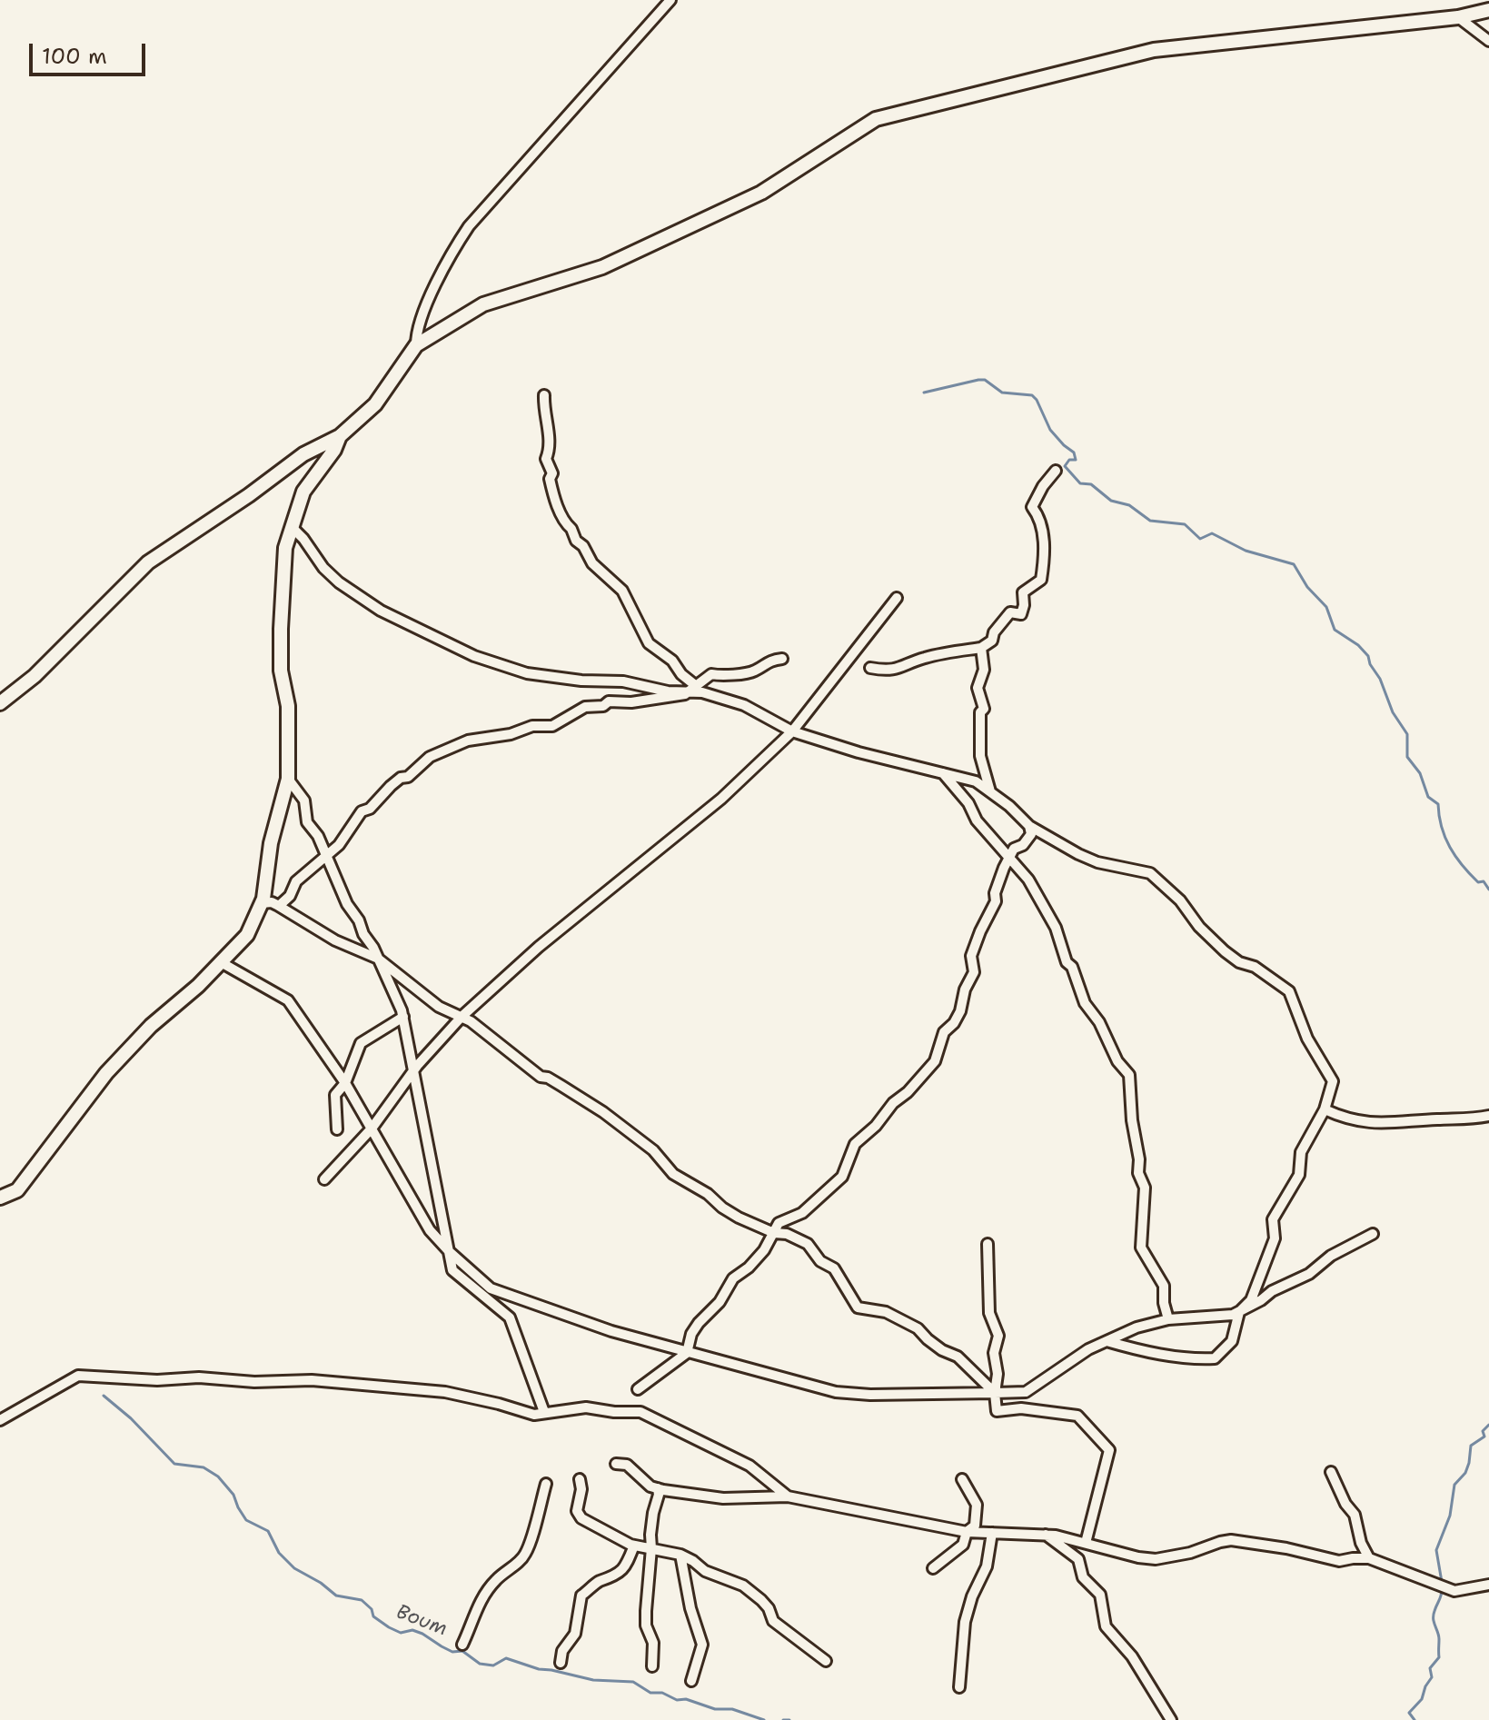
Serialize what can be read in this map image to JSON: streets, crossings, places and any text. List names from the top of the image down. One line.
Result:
{"water":["Boum"],"scale_bar":"100 m"}
